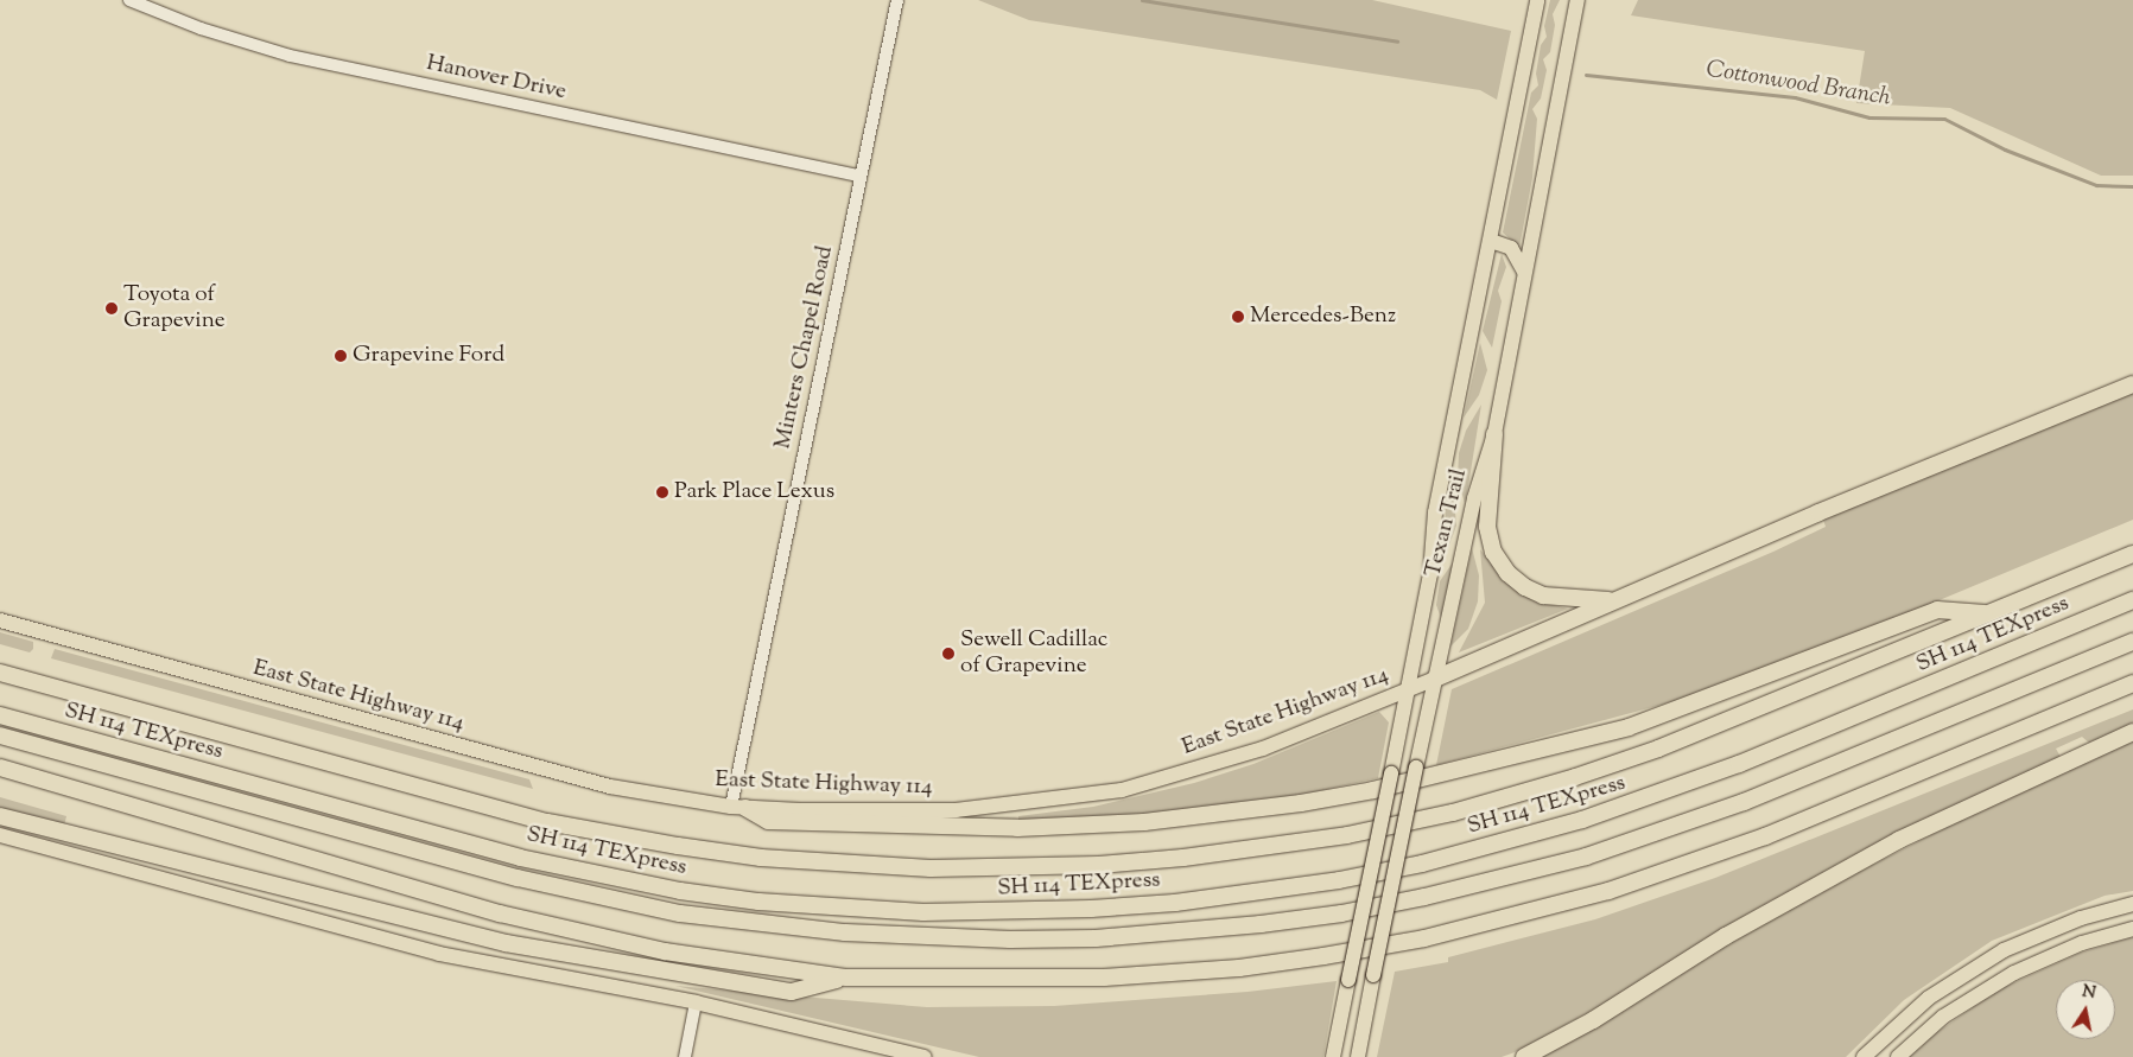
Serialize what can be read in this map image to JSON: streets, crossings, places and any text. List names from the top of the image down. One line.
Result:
{"streets":{"highway":["SH 114 TEXpress"],"main road":["Texan Trail","East State Highway 114"],"street":["Hanover Drive","Minters Chapel Road"]},"crossings":[["Hanover Drive","Minters Chapel Road"],["Minters Chapel Road","East State Highway 114"],["Texan Trail","East State Highway 114"]],"water":["Cottonwood Branch"],"places":["Toyota of Grapevine","Mercedes-Benz","Grapevine Ford","Park Place Lexus","Sewell Cadillac of Grapevine"],"north":"top"}
